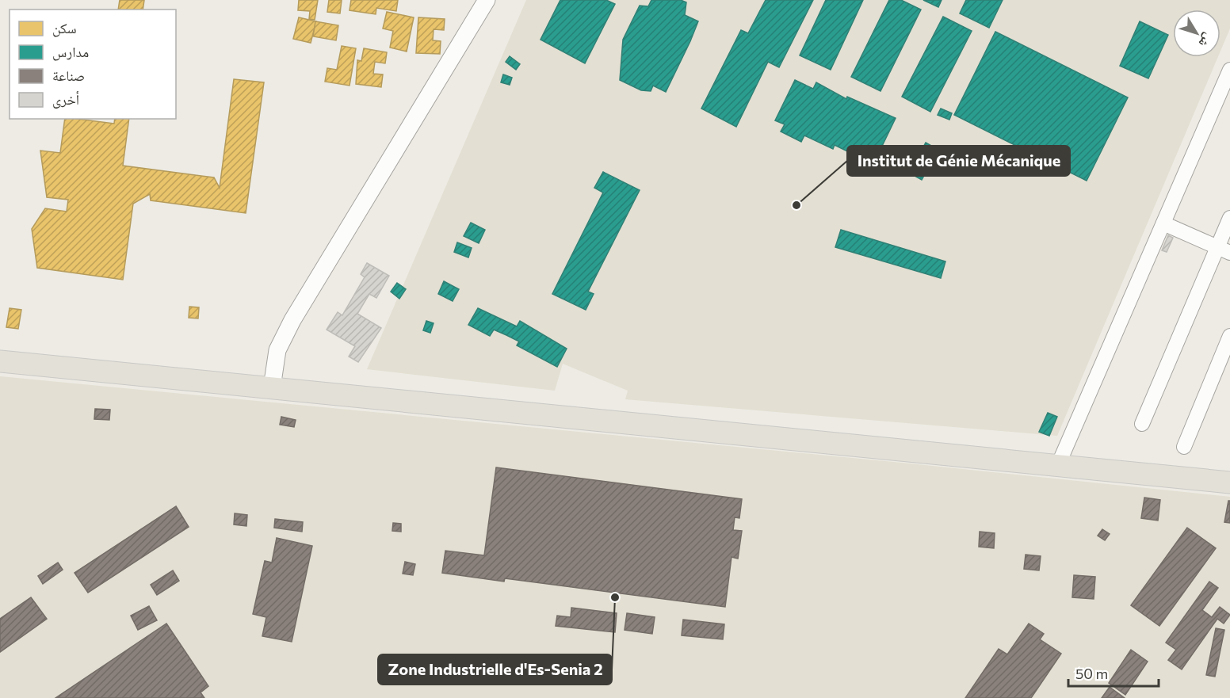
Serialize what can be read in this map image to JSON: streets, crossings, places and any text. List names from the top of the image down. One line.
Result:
{"places":["Institut de Génie Mécanique","Zone Industrielle d'Es-Senia 2"],"legend":["سكن","مدارس","صناعة","أخرى"],"scale_bar":"50 m","north":"bottom right"}
